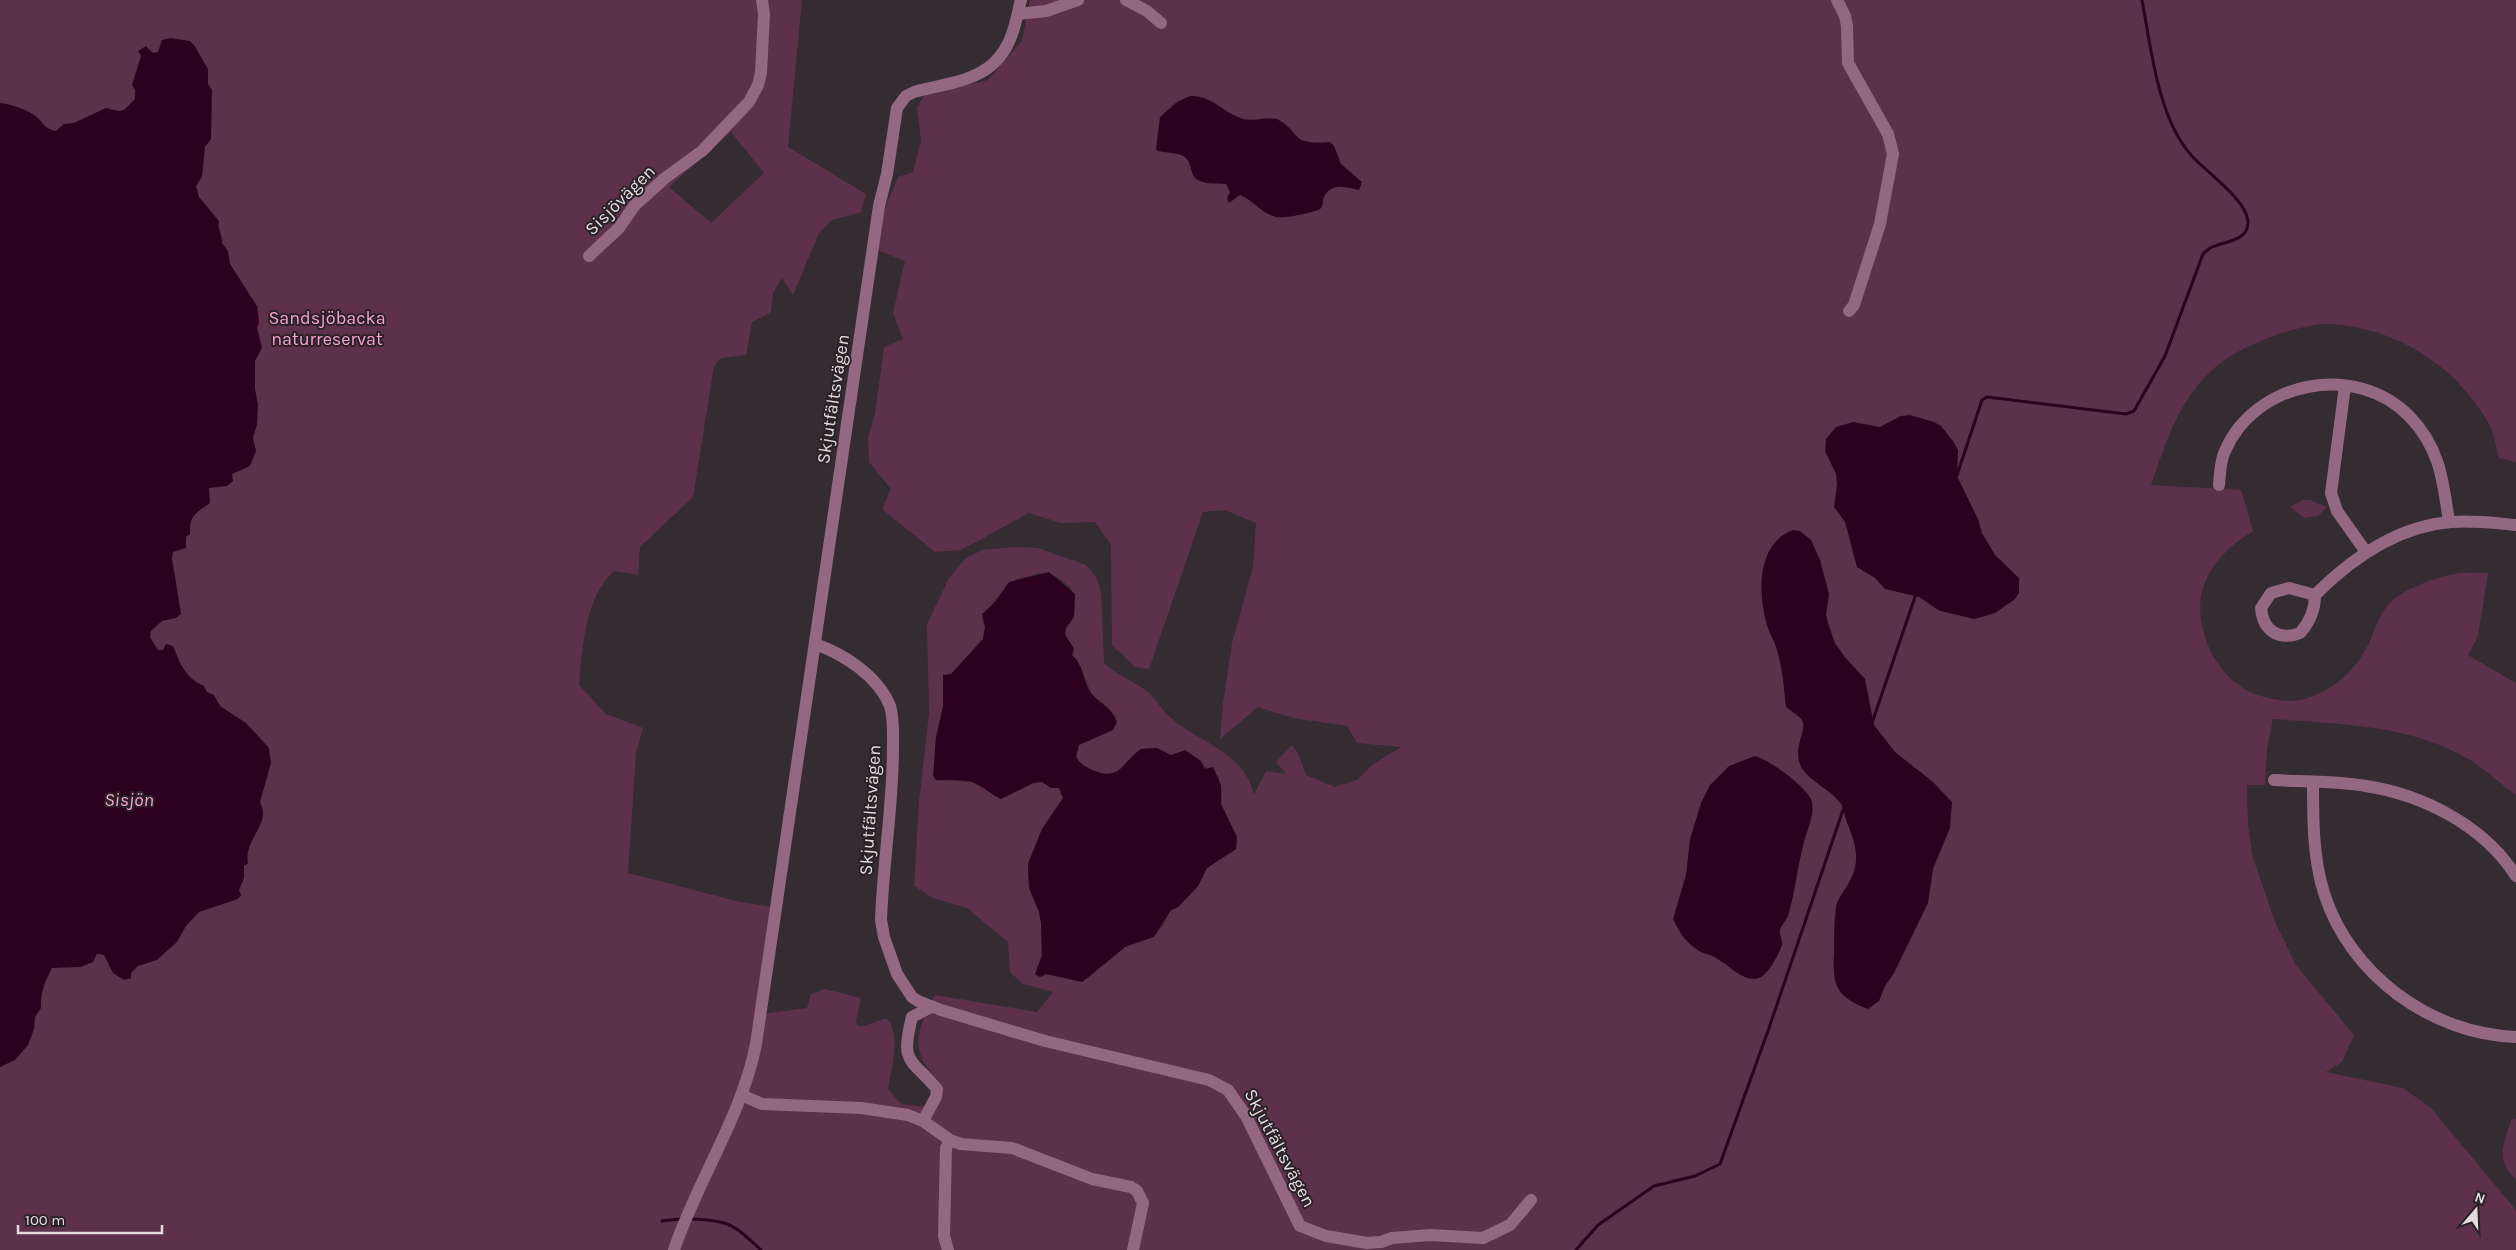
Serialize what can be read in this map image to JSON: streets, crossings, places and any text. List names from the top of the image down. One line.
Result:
{"streets":{"street":["Sisjövägen","Skjutfältsvägen"]},"water":["Sisjön"],"parks":["Sandsjöbacka naturreservat"],"scale_bar":"100 m","north":"top"}
